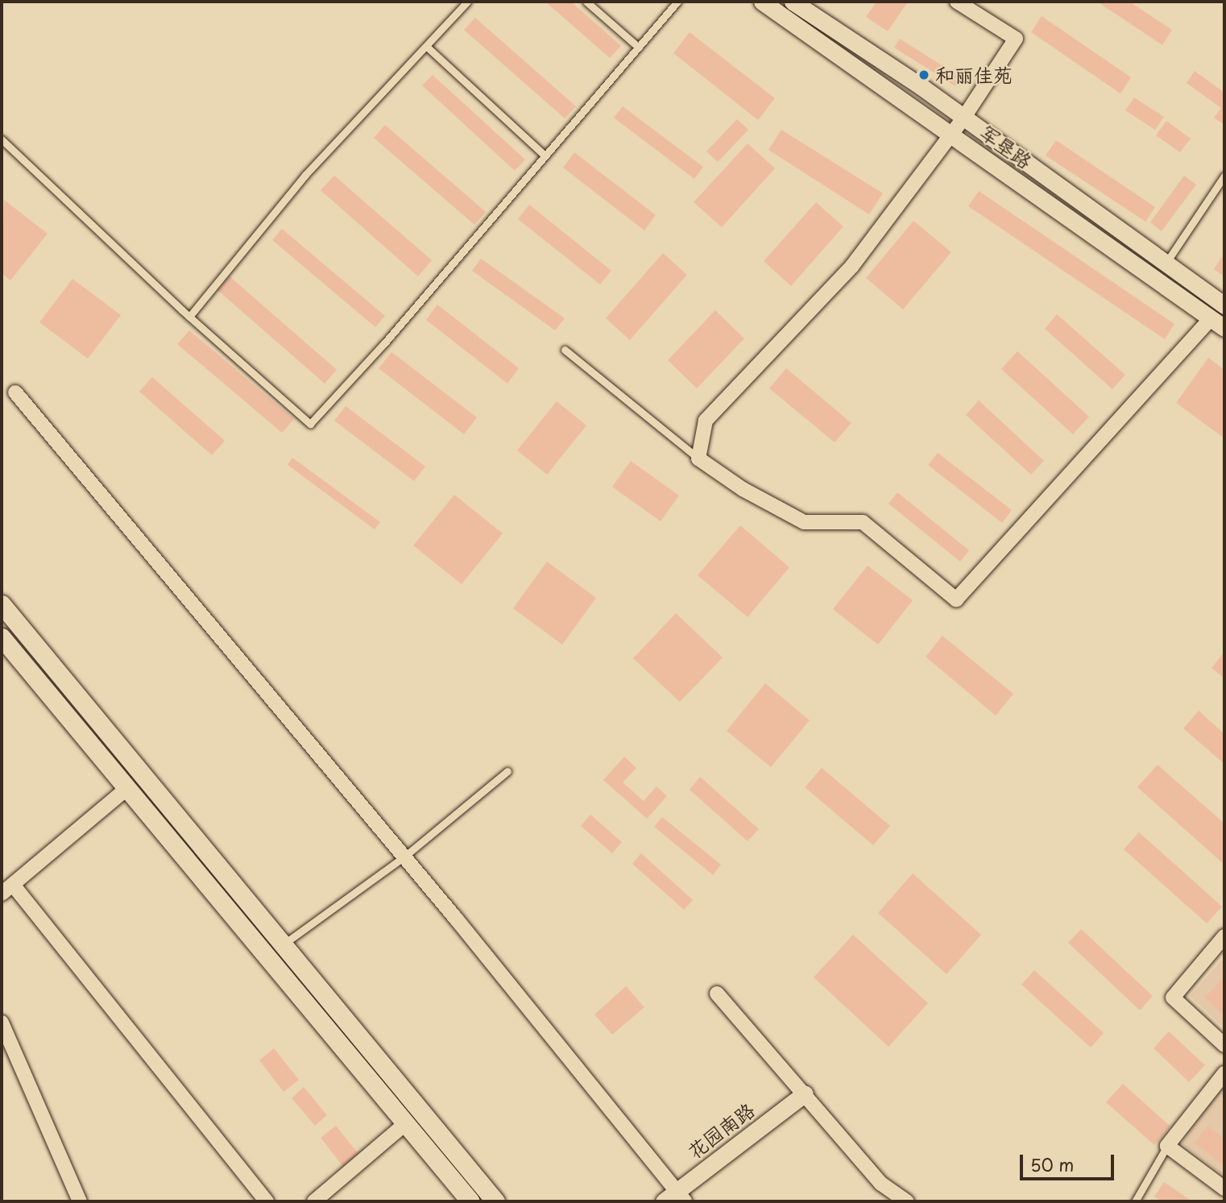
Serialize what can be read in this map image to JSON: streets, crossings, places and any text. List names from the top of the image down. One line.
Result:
{"streets":{"street":["军垦路","花园南路"]},"places":["和丽佳苑"],"scale_bar":"50 m"}
